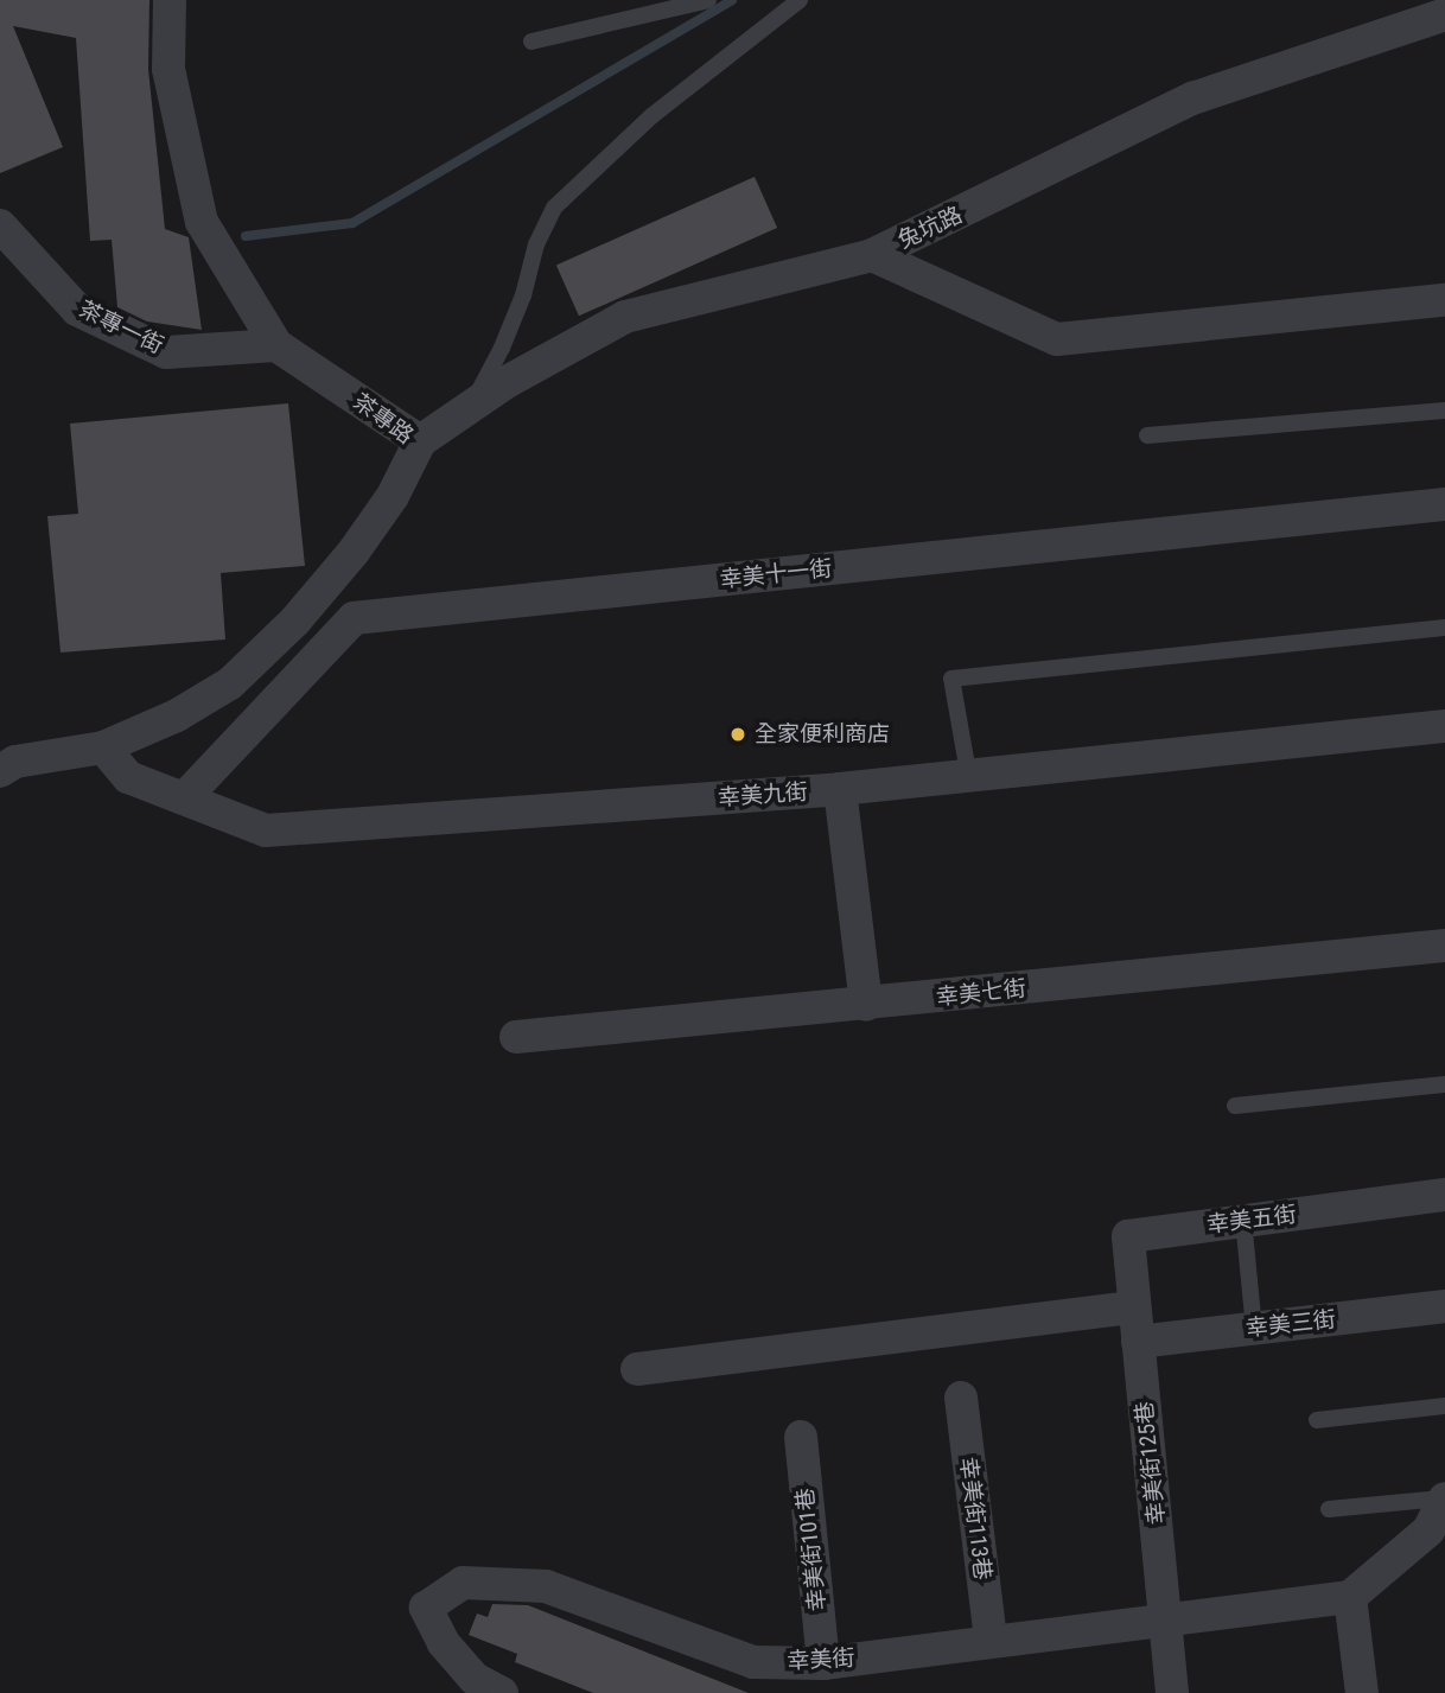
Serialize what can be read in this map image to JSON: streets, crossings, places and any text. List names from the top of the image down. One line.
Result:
{"streets":{"street":["兔坑路","茶專一街","茶專路","幸美十一街","幸美九街","幸美七街","幸美五街","幸美三街","幸美街125巷","幸美街113巷","幸美街101巷","幸美街"]},"crossings":[["兔坑路","茶專路"],["茶專一街","茶專路"],["茶專路","幸美九街"],["幸美十一街","幸美九街"],["幸美五街","幸美街125巷"],["幸美三街","幸美街125巷"],["幸美街125巷","幸美街"],["幸美街113巷","幸美街"],["幸美街101巷","幸美街"]],"places":["全家便利商店"]}
